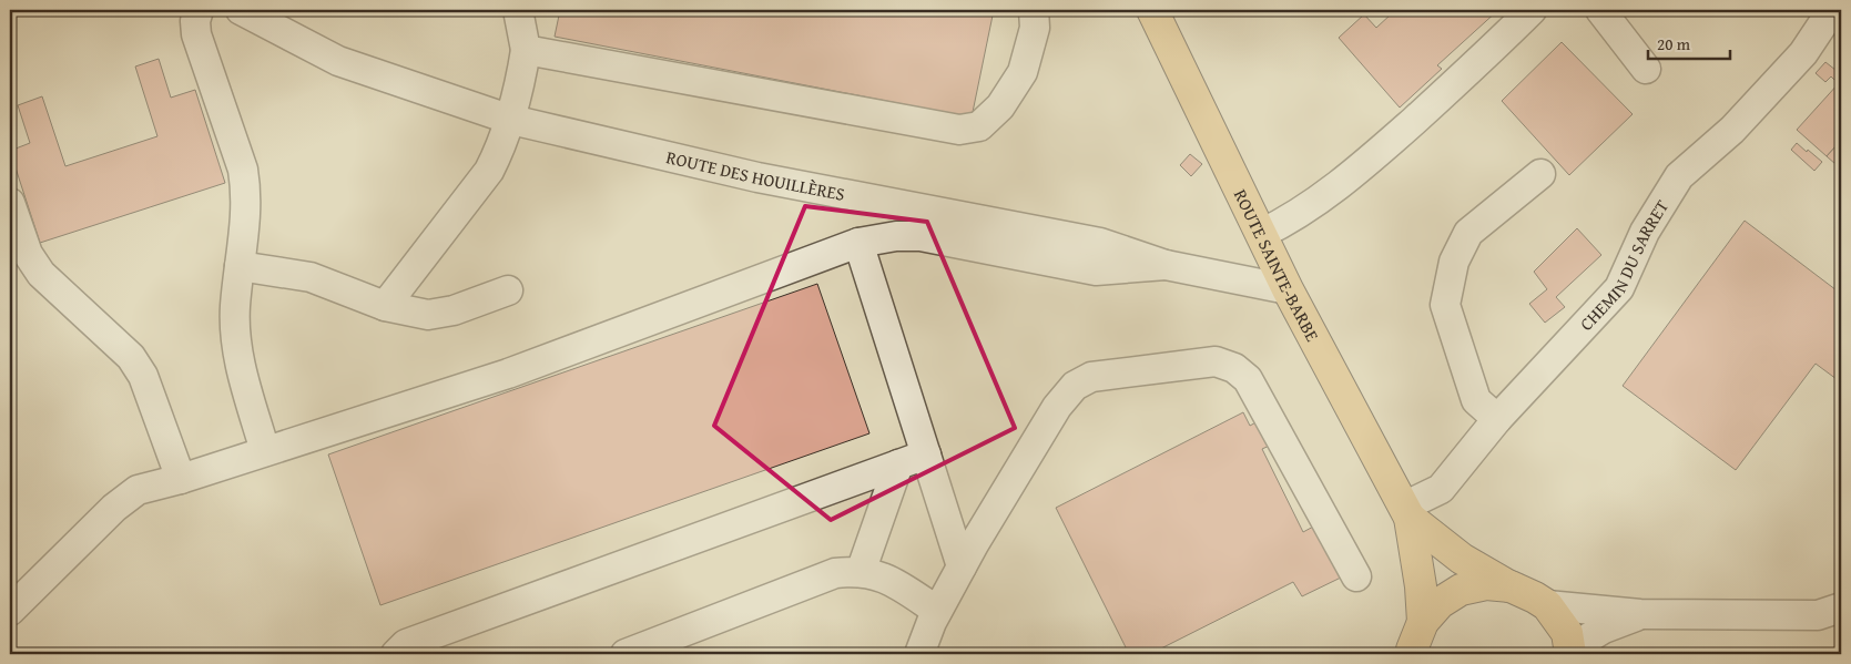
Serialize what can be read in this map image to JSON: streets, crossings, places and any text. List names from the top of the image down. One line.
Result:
{"streets":{"main road":["ROUTE SAINTE-BARBE"],"street":["ROUTE DES HOUILLÈRES","CHEMIN DU SARRET"]},"crossings":[["ROUTE DES HOUILLÈRES","ROUTE SAINTE-BARBE"],["CHEMIN DU SARRET","ROUTE SAINTE-BARBE"]],"scale_bar":"20 m"}
